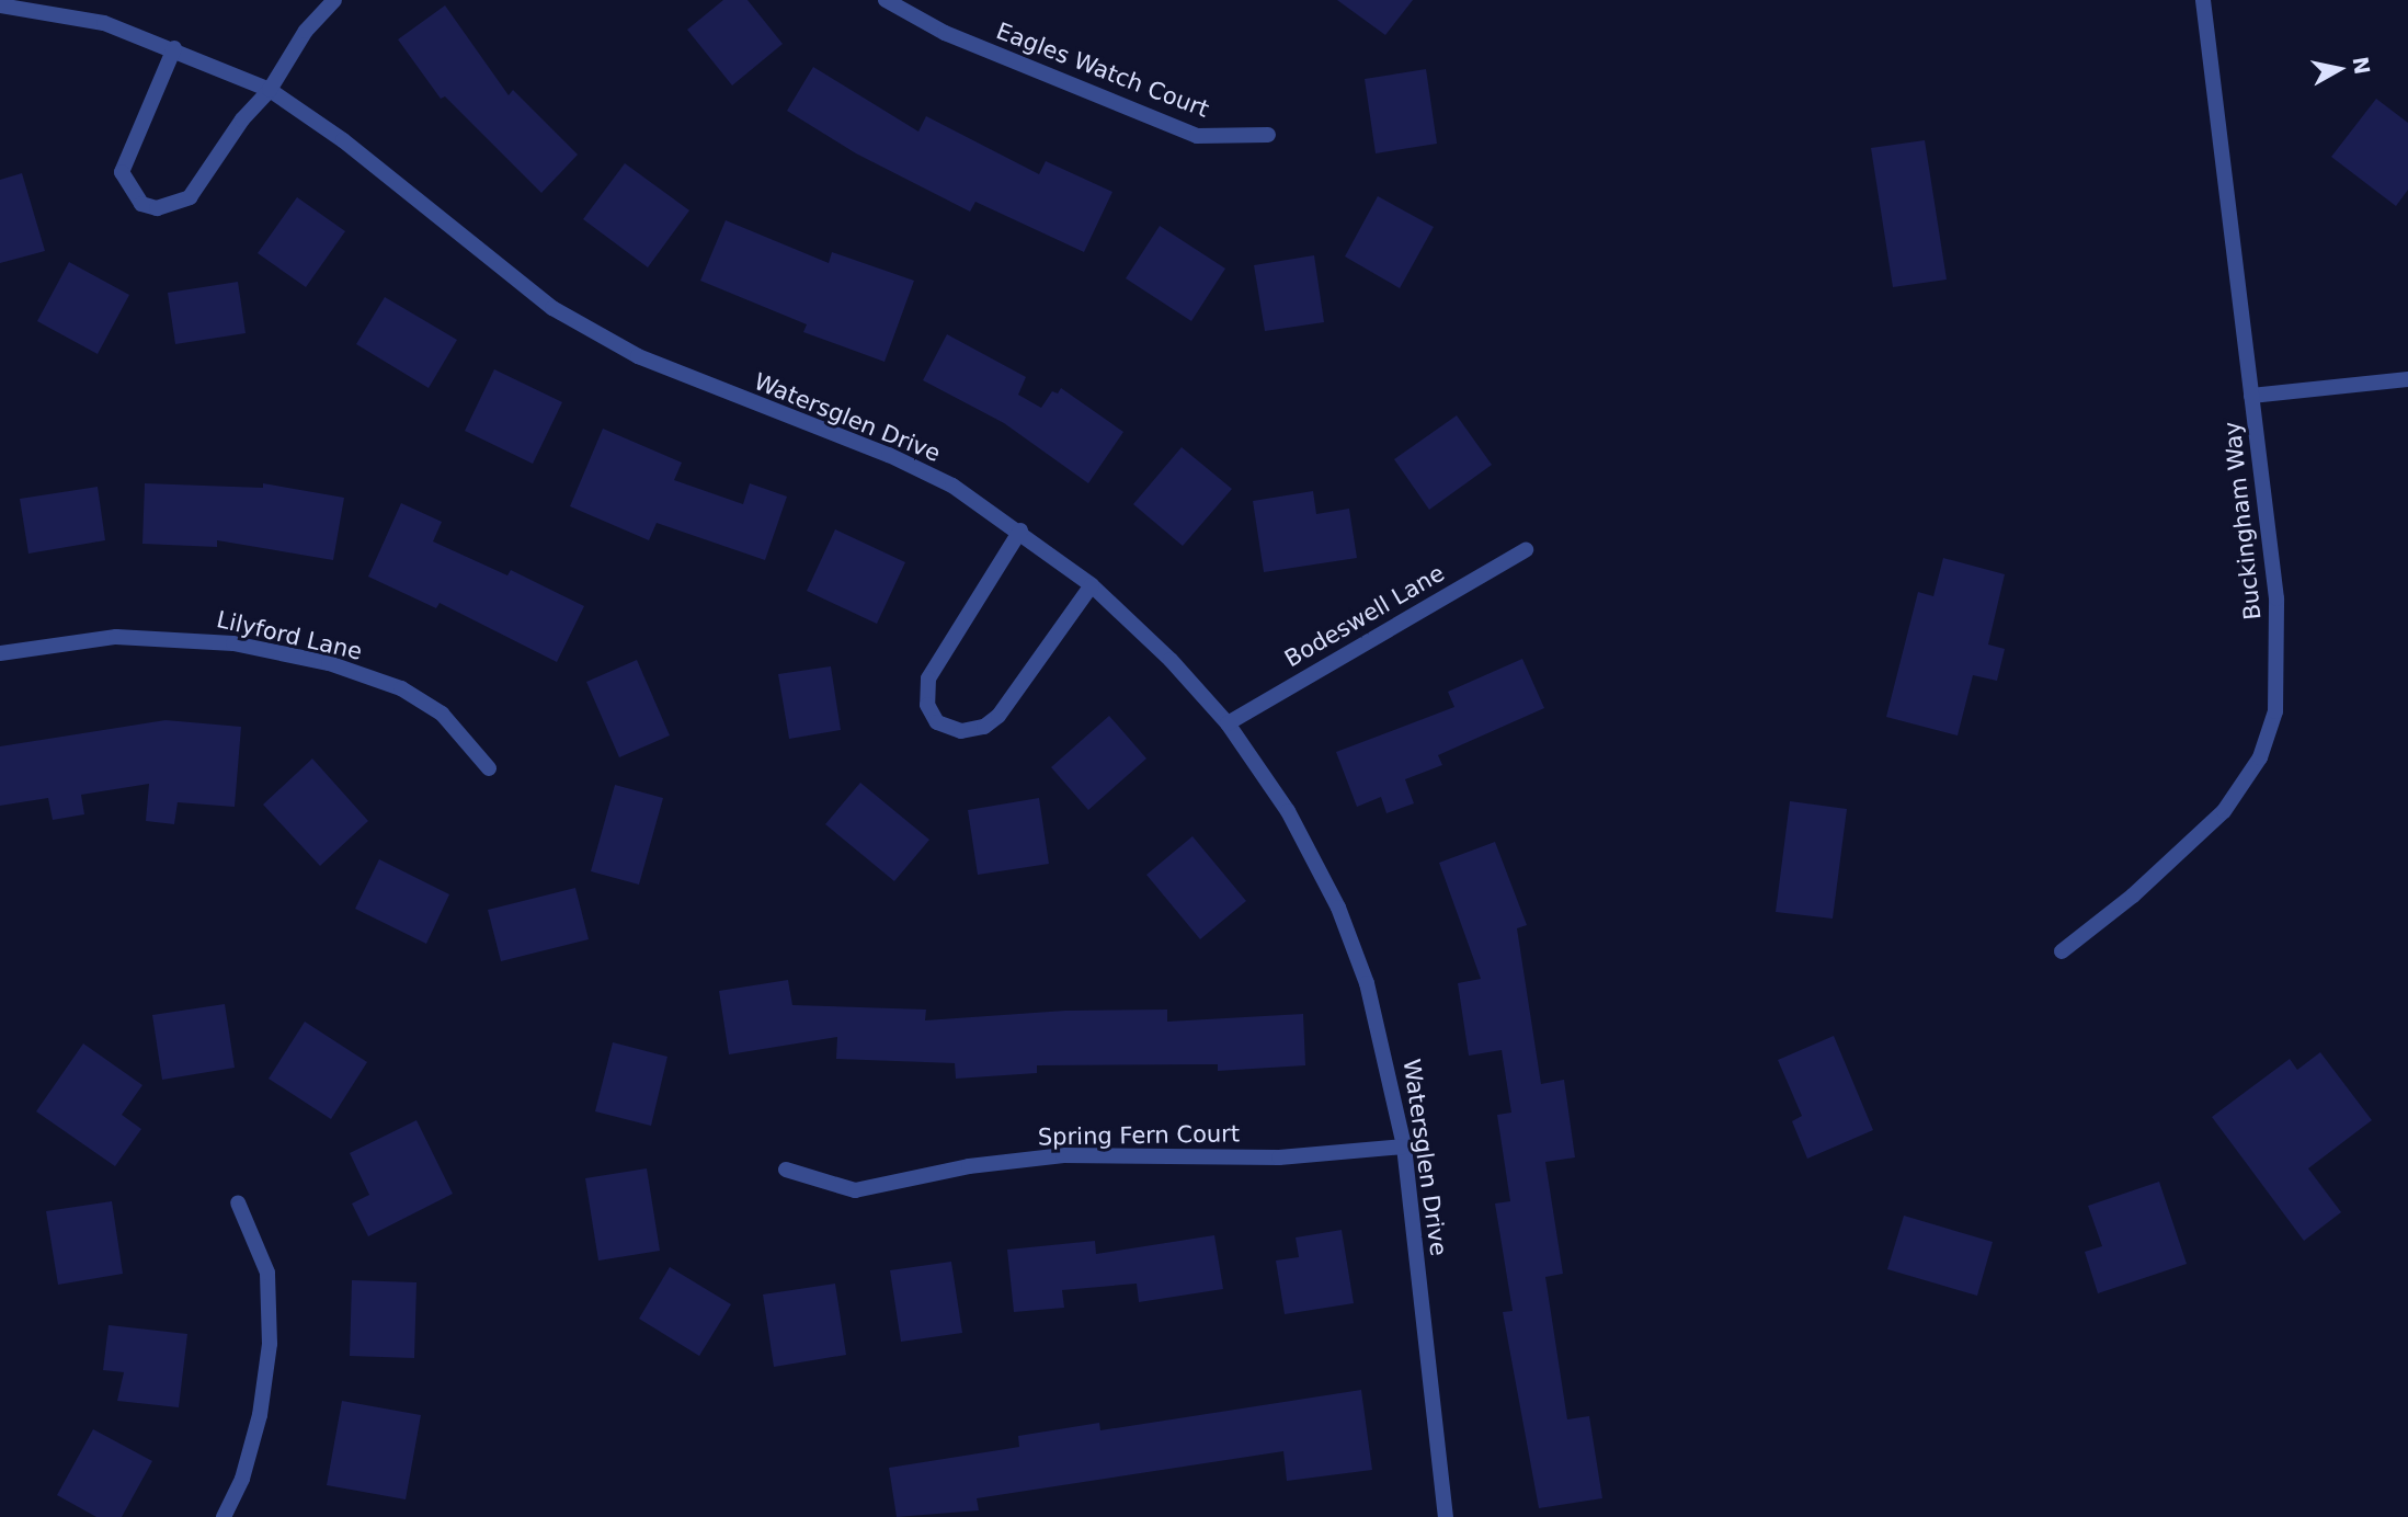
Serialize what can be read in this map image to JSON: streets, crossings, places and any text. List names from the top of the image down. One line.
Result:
{"streets":{"street":["Eagles Watch Court","Watersglen Drive","Buckingham Way","Bodeswell Lane","Lilyford Lane","Spring Fern Court"]},"crossings":[["Watersglen Drive","Bodeswell Lane"],["Watersglen Drive","Spring Fern Court"]],"north":"right"}
